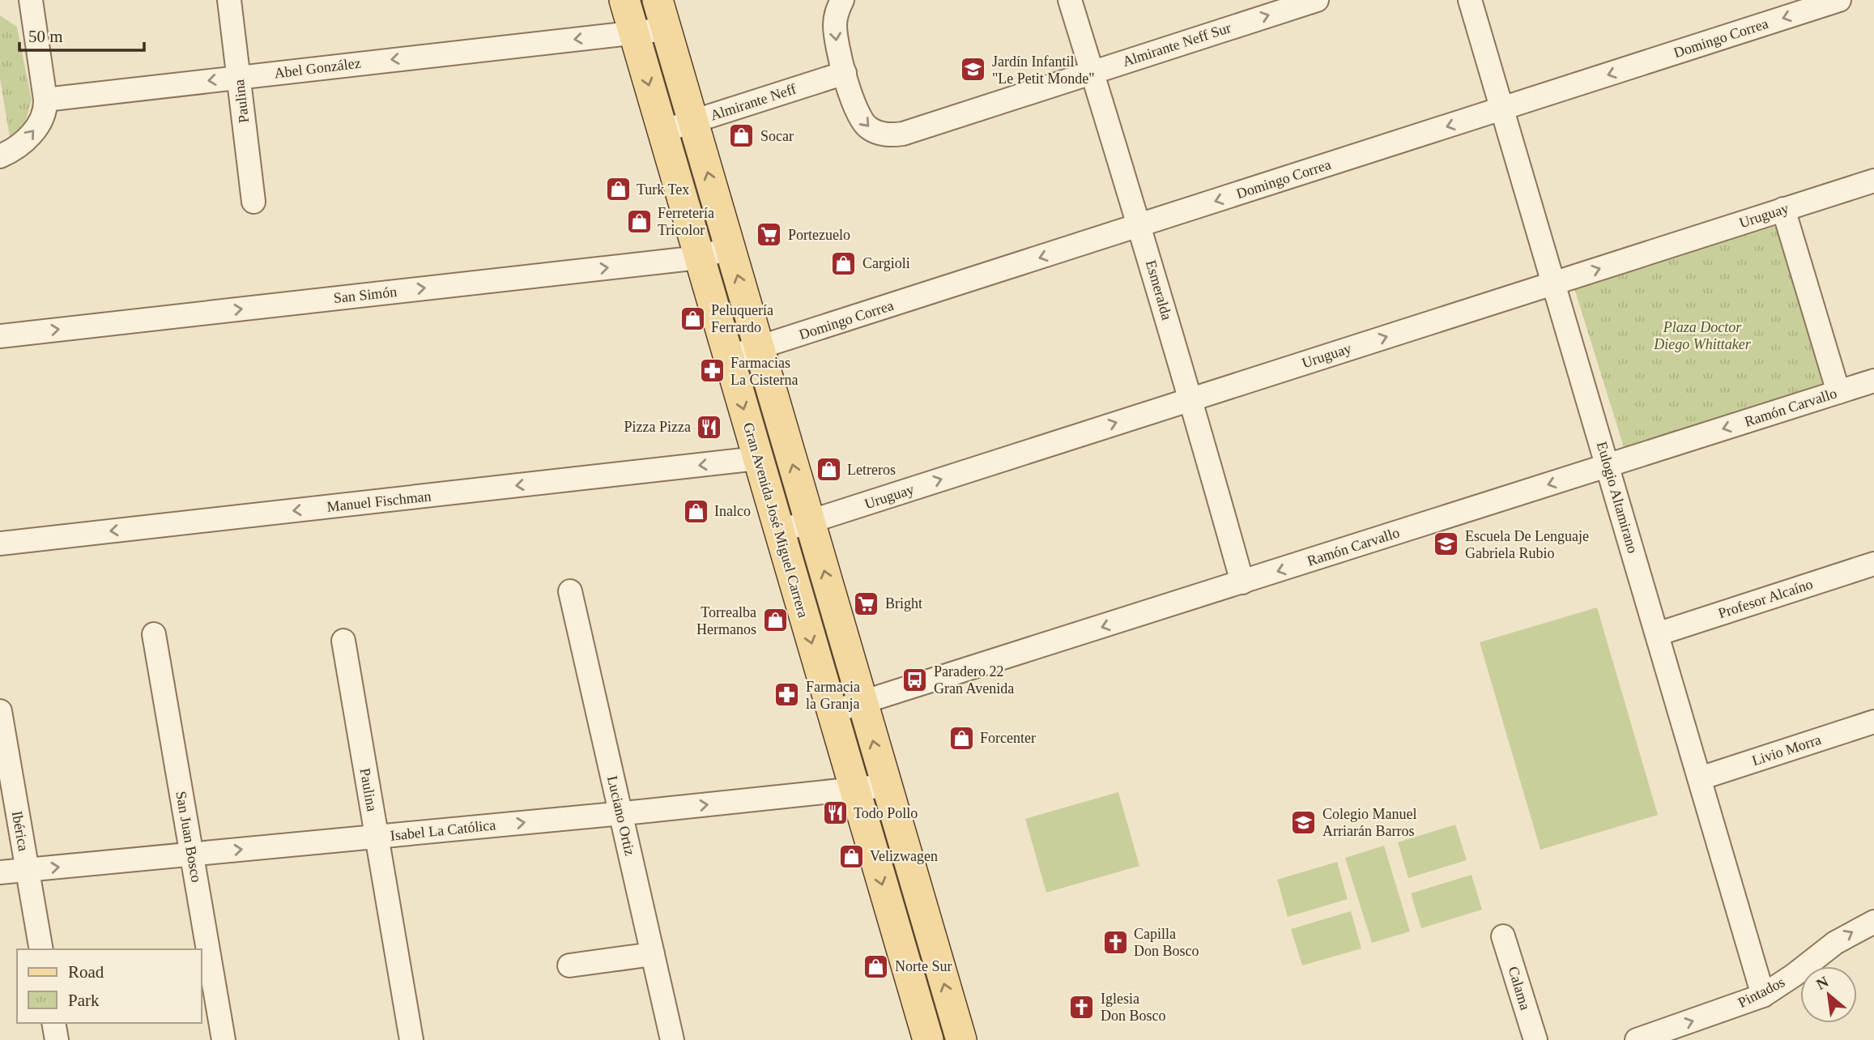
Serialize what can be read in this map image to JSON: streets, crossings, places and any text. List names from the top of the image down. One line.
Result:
{"streets":{"main road":["Gran Avenida José Miguel Carrera"],"street":["Domingo Correa","Almirante Neff Sur","Abel González","Paulina","Almirante Neff","Uruguay","Esmeralda","San Simón","Ramón Carvallo","Eulogio Altamirano","Manuel Fischman","Profesor Alcaíno","Livio Morra","Luciano Ortiz","Isabel La Católica","Ibérica","San Juan Bosco","Calama","Pintados"]},"crossings":[["Domingo Correa","Esmeralda"],["Domingo Correa","Eulogio Altamirano"],["Domingo Correa","Gran Avenida José Miguel Carrera"],["Almirante Neff Sur","Almirante Neff"],["Almirante Neff Sur","Esmeralda"],["Abel González","Paulina"],["Abel González","Gran Avenida José Miguel Carrera"],["Paulina","Isabel La Católica"],["Almirante Neff","Gran Avenida José Miguel Carrera"],["Uruguay","Esmeralda"],["Uruguay","Eulogio Altamirano"],["Uruguay","Gran Avenida José Miguel Carrera"],["Esmeralda","Ramón Carvallo"],["San Simón","Gran Avenida José Miguel Carrera"],["Ramón Carvallo","Eulogio Altamirano"],["Ramón Carvallo","Gran Avenida José Miguel Carrera"],["Eulogio Altamirano","Profesor Alcaíno"],["Eulogio Altamirano","Livio Morra"],["Eulogio Altamirano","Pintados"],["Manuel Fischman","Gran Avenida José Miguel Carrera"],["Gran Avenida José Miguel Carrera","Isabel La Católica"],["Luciano Ortiz","Isabel La Católica"],["Isabel La Católica","Ibérica"],["Isabel La Católica","San Juan Bosco"]],"one_way":["Domingo Correa","Abel González","Uruguay","San Simón","Ramón Carvallo","Manuel Fischman","Isabel La Católica","Pintados"],"parks":["Plaza Doctor Diego Whittaker"],"places":{"school or university":["Jardín Infantil \"Le Petit Monde\"","Escuela De Lenguaje Gabriela Rubio","Colegio Manuel Arriarán Barros"],"shop":["Socar","Turk Tex","Ferretería Tricolor","Cargioli","Peluquería Ferrardo","Letreros","Inalco","Torrealba Hermanos","Forcenter","Velizwagen","Norte Sur"],"supermarket":["Portezuelo","Bright"],"pharmacy":["Farmacias La Cisterna","Farmacia la Granja"],"restaurant":["Pizza Pizza","Todo Pollo"],"bus stop":["Paradero 22 Gran Avenida"],"church":["Capilla Don Bosco","Iglesia Don Bosco"]},"legend":["Road","Park"],"scale_bar":"50 m","north":"top left"}
